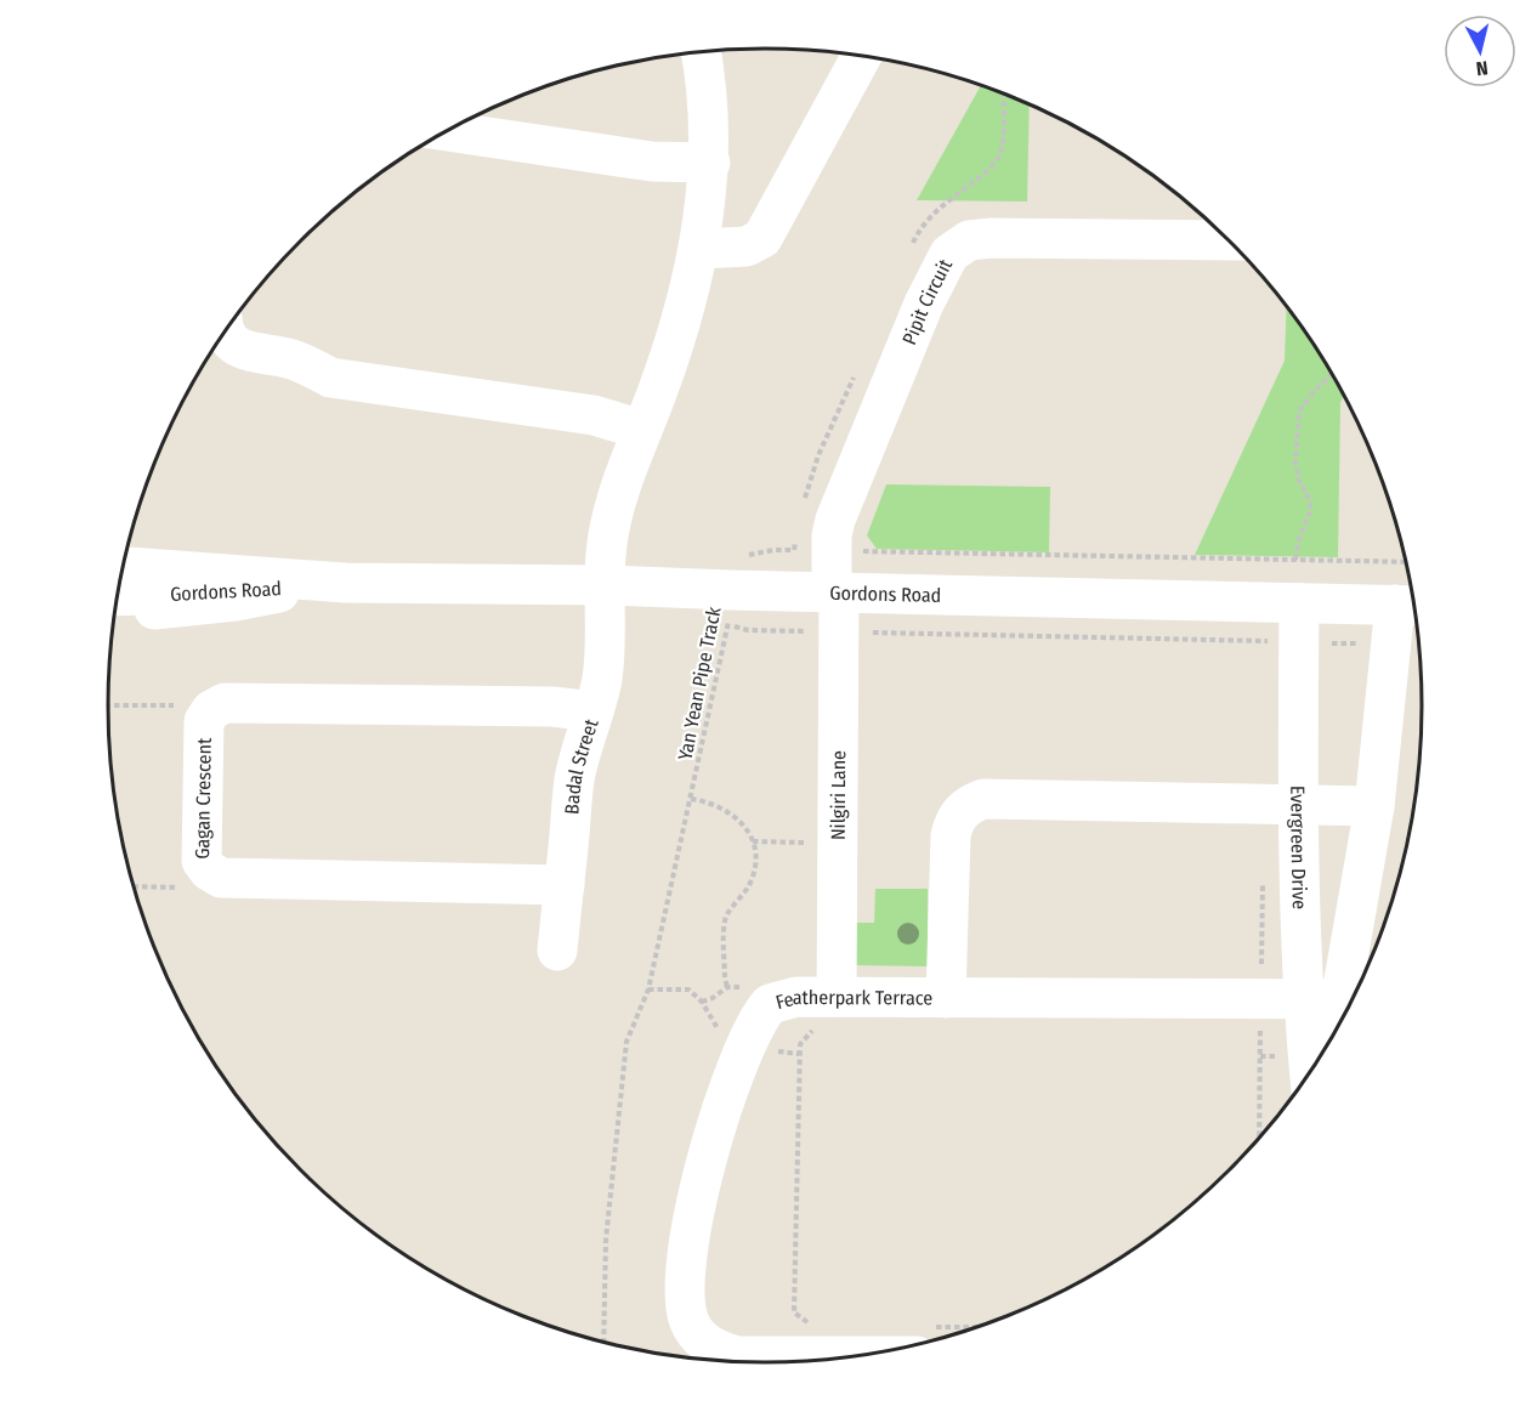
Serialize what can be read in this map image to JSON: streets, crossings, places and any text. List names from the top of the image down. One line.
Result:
{"streets":{"street":["Pipit Circuit","Gordons Road","Badal Street","Nilgiri Lane","Gagan Crescent","Evergreen Drive","Featherpark Terrace"],"path":["Yan Yean Pipe Track"]},"crossings":[["Pipit Circuit","Gordons Road"],["Pipit Circuit","Yan Yean Pipe Track"],["Pipit Circuit","Nilgiri Lane"],["Gordons Road","Yan Yean Pipe Track"],["Gordons Road","Badal Street"],["Gordons Road","Nilgiri Lane"],["Gordons Road","Evergreen Drive"],["Badal Street","Gagan Crescent"],["Nilgiri Lane","Featherpark Terrace"],["Evergreen Drive","Featherpark Terrace"]],"north":"bottom"}
